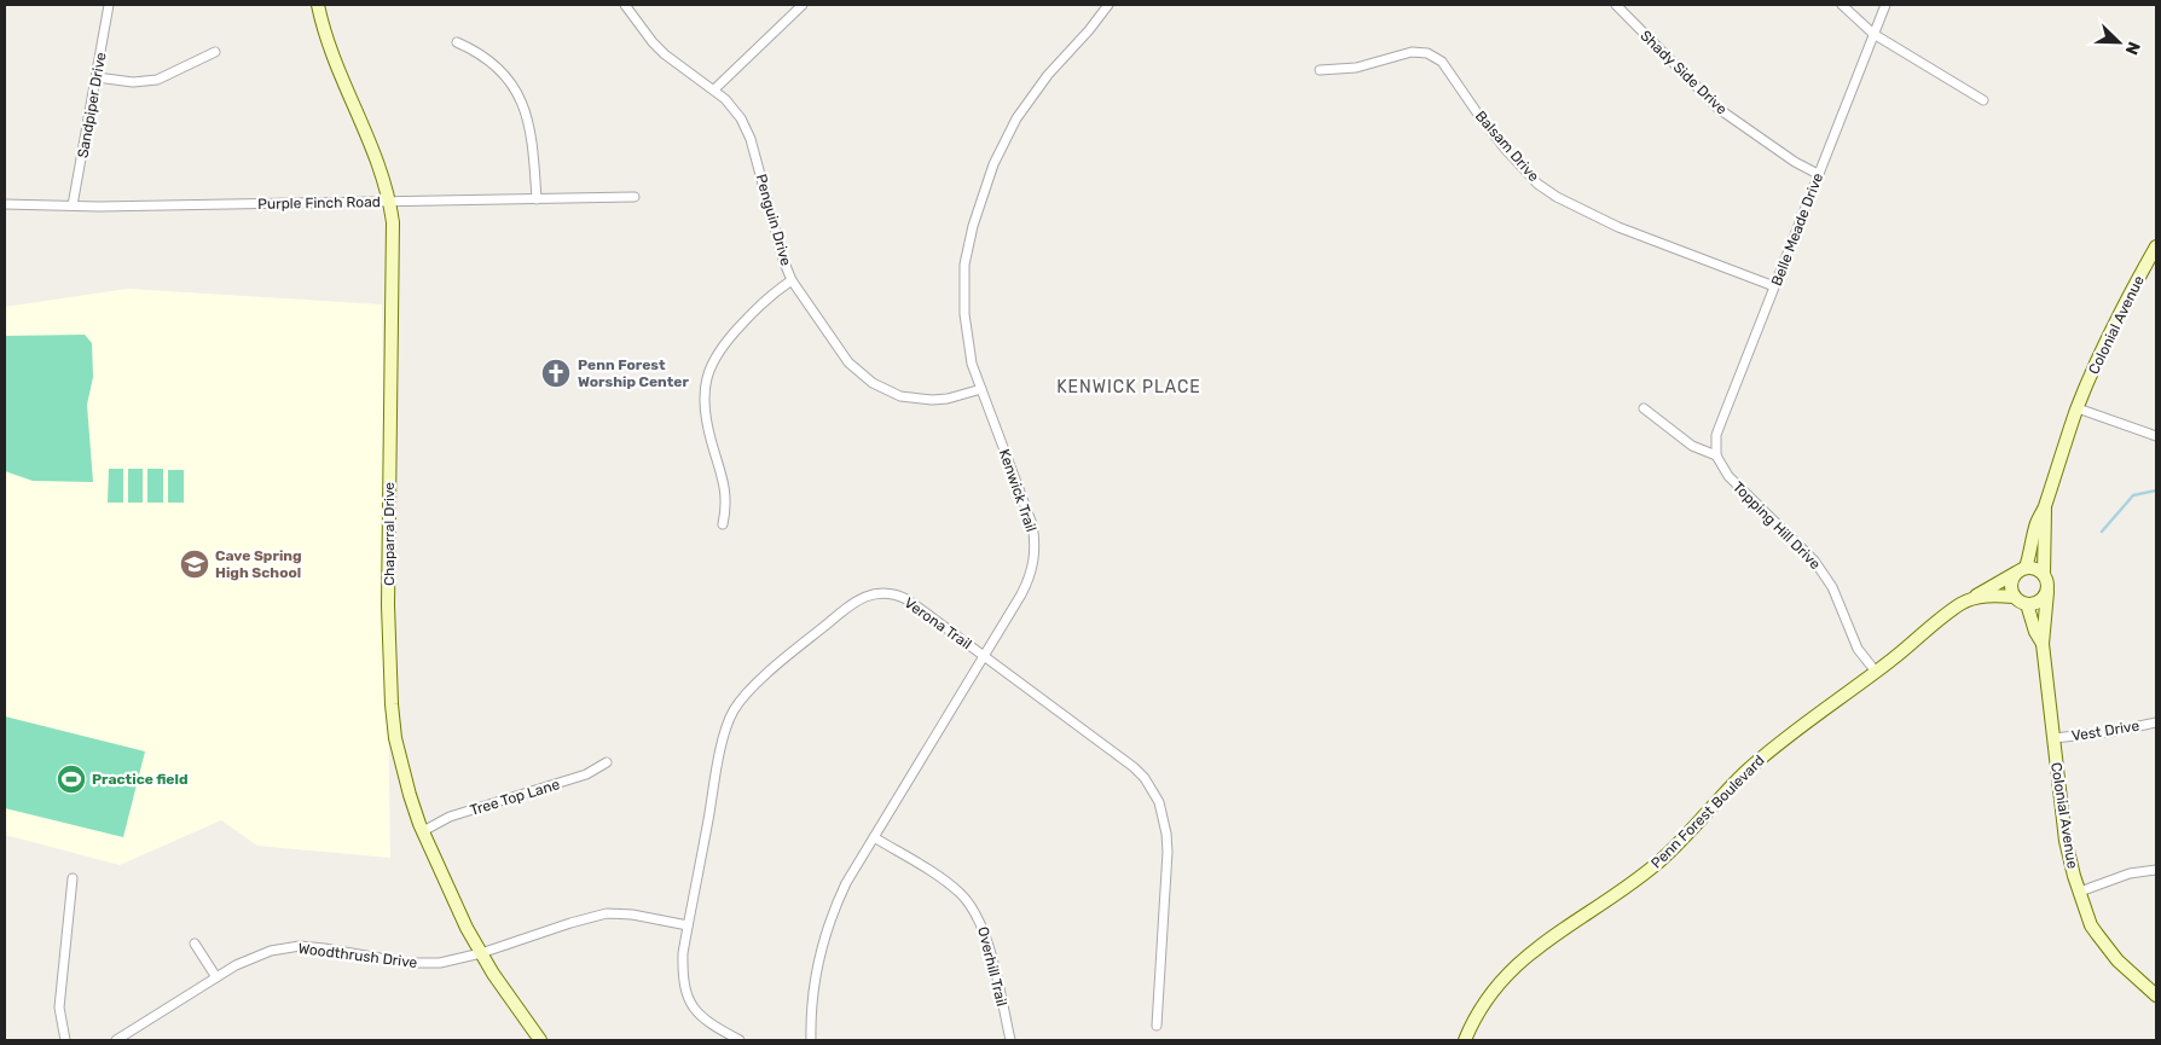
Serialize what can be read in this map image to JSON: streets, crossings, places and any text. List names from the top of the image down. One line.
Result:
{"streets":{"street":["Shady Side Drive","Sandpiper Drive","Balsam Drive","Purple Finch Road","Penguin Drive","Belle Meade Drive","Colonial Avenue","Kenwick Trail","Topping Hill Drive","Chaparral Drive","Verona Trail","Vest Drive","Tree Top Lane","Penn Forest Boulevard","Woodthrush Drive","Overhill Trail"]},"crossings":[["Shady Side Drive","Belle Meade Drive"],["Sandpiper Drive","Purple Finch Road"],["Balsam Drive","Belle Meade Drive"],["Purple Finch Road","Chaparral Drive"],["Penguin Drive","Kenwick Trail"],["Belle Meade Drive","Topping Hill Drive"],["Colonial Avenue","Vest Drive"],["Colonial Avenue","Penn Forest Boulevard"],["Kenwick Trail","Verona Trail"],["Kenwick Trail","Overhill Trail"],["Topping Hill Drive","Penn Forest Boulevard"],["Chaparral Drive","Tree Top Lane"],["Chaparral Drive","Woodthrush Drive"],["Verona Trail","Woodthrush Drive"]],"districts":["KENWICK PLACE"],"places":{"church":["Penn Forest Worship Center"],"school or university":["Cave Spring High School"],"sports":["Practice field"]},"north":"bottom right"}
